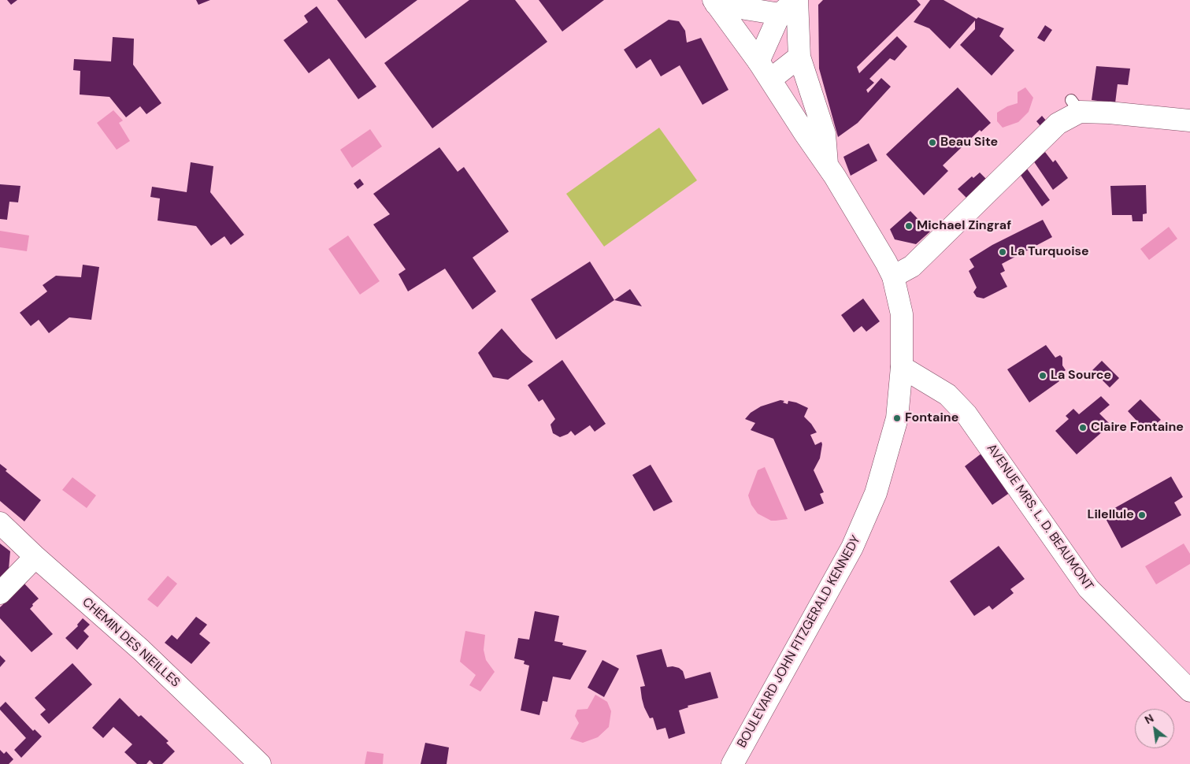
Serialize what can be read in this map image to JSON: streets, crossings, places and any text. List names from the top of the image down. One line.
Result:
{"streets":{"street":["AVENUE MRS. L. D. BEAUMONT","BOULEVARD JOHN FITZGERALD KENNEDY","CHEMIN DES NIEILLES"]},"crossings":[["AVENUE MRS. L. D. BEAUMONT","BOULEVARD JOHN FITZGERALD KENNEDY"]],"places":["Beau Site","Michael Zingraf","La Turquoise","La Source","Fontaine","Claire Fontaine","Lilellule"],"north":"top left"}
